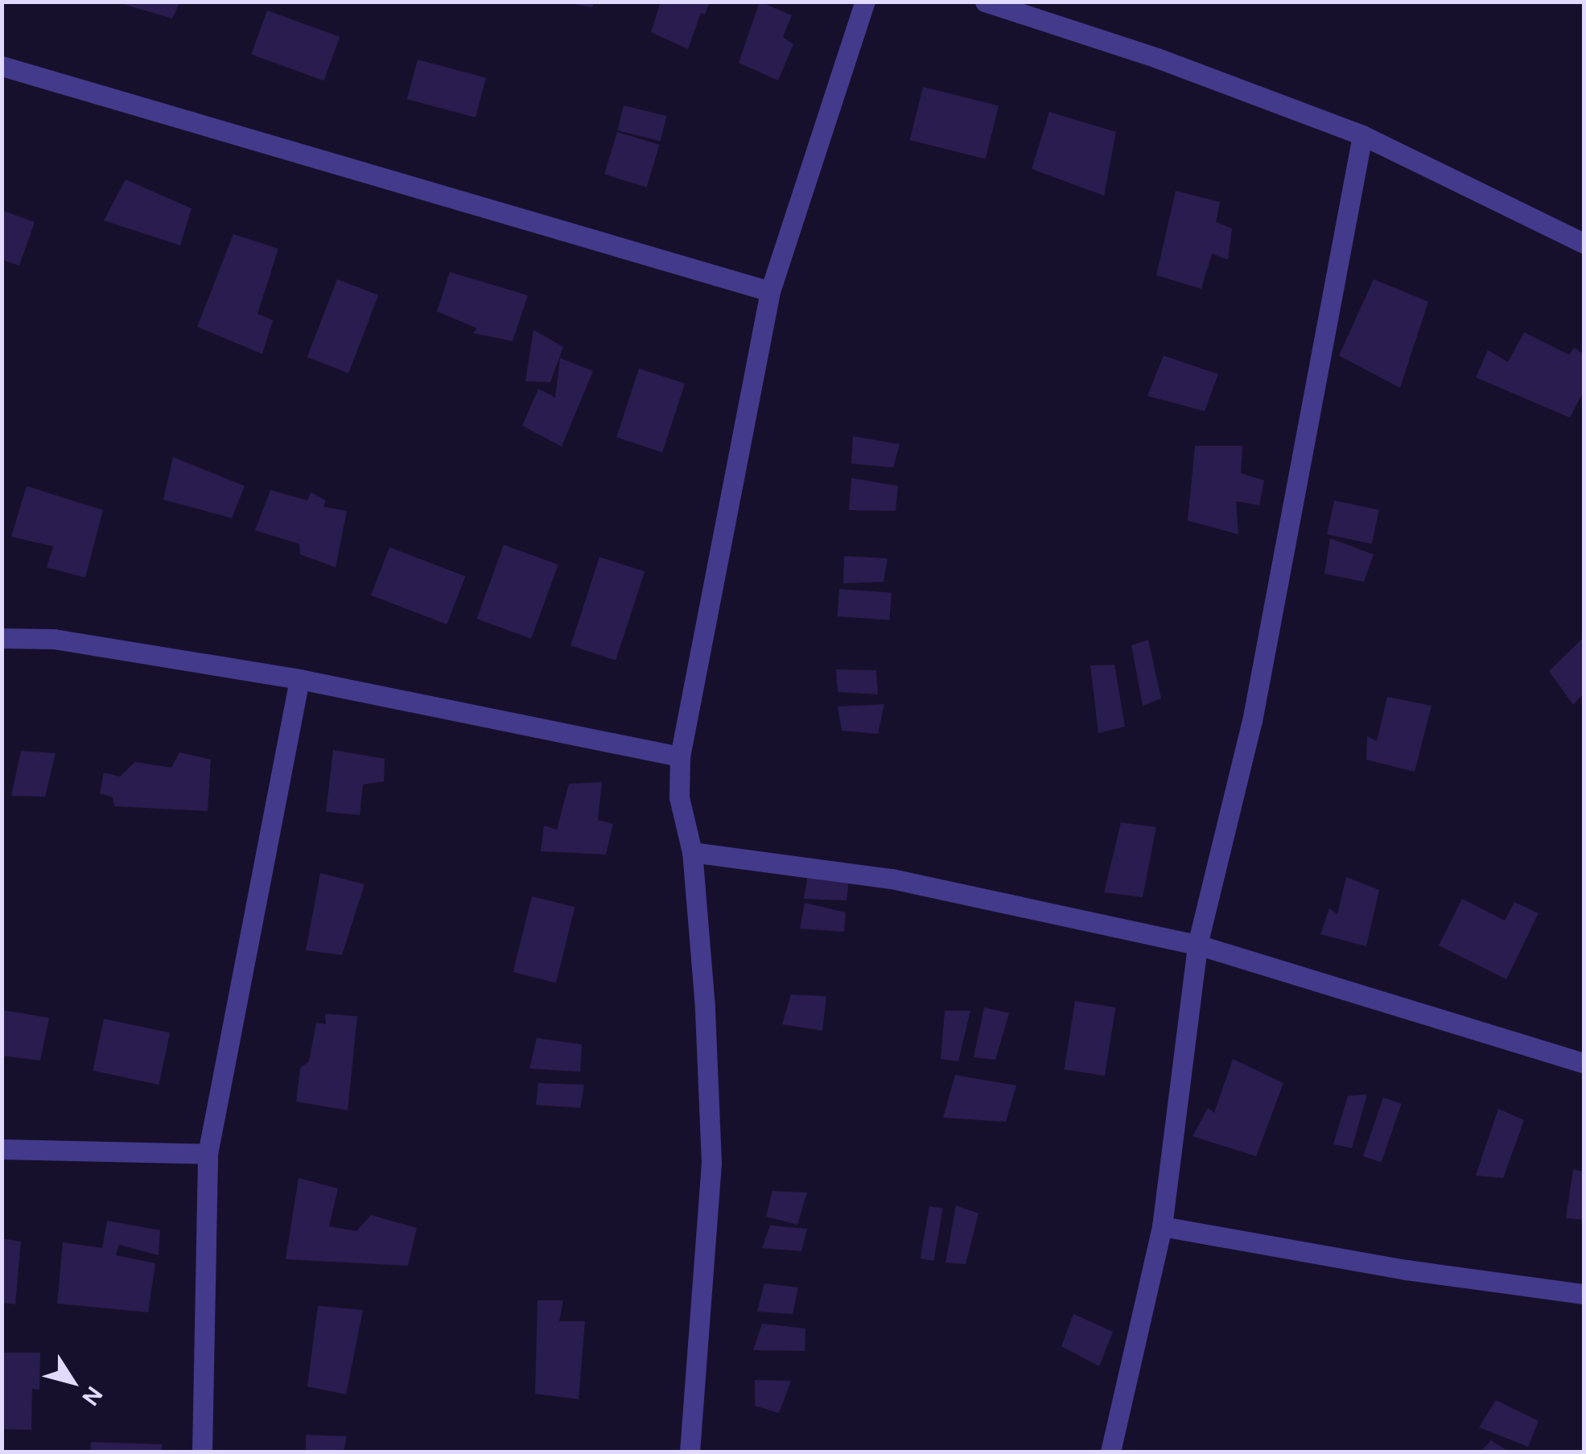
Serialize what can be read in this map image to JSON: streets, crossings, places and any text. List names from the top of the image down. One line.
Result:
{"north":"bottom right"}
